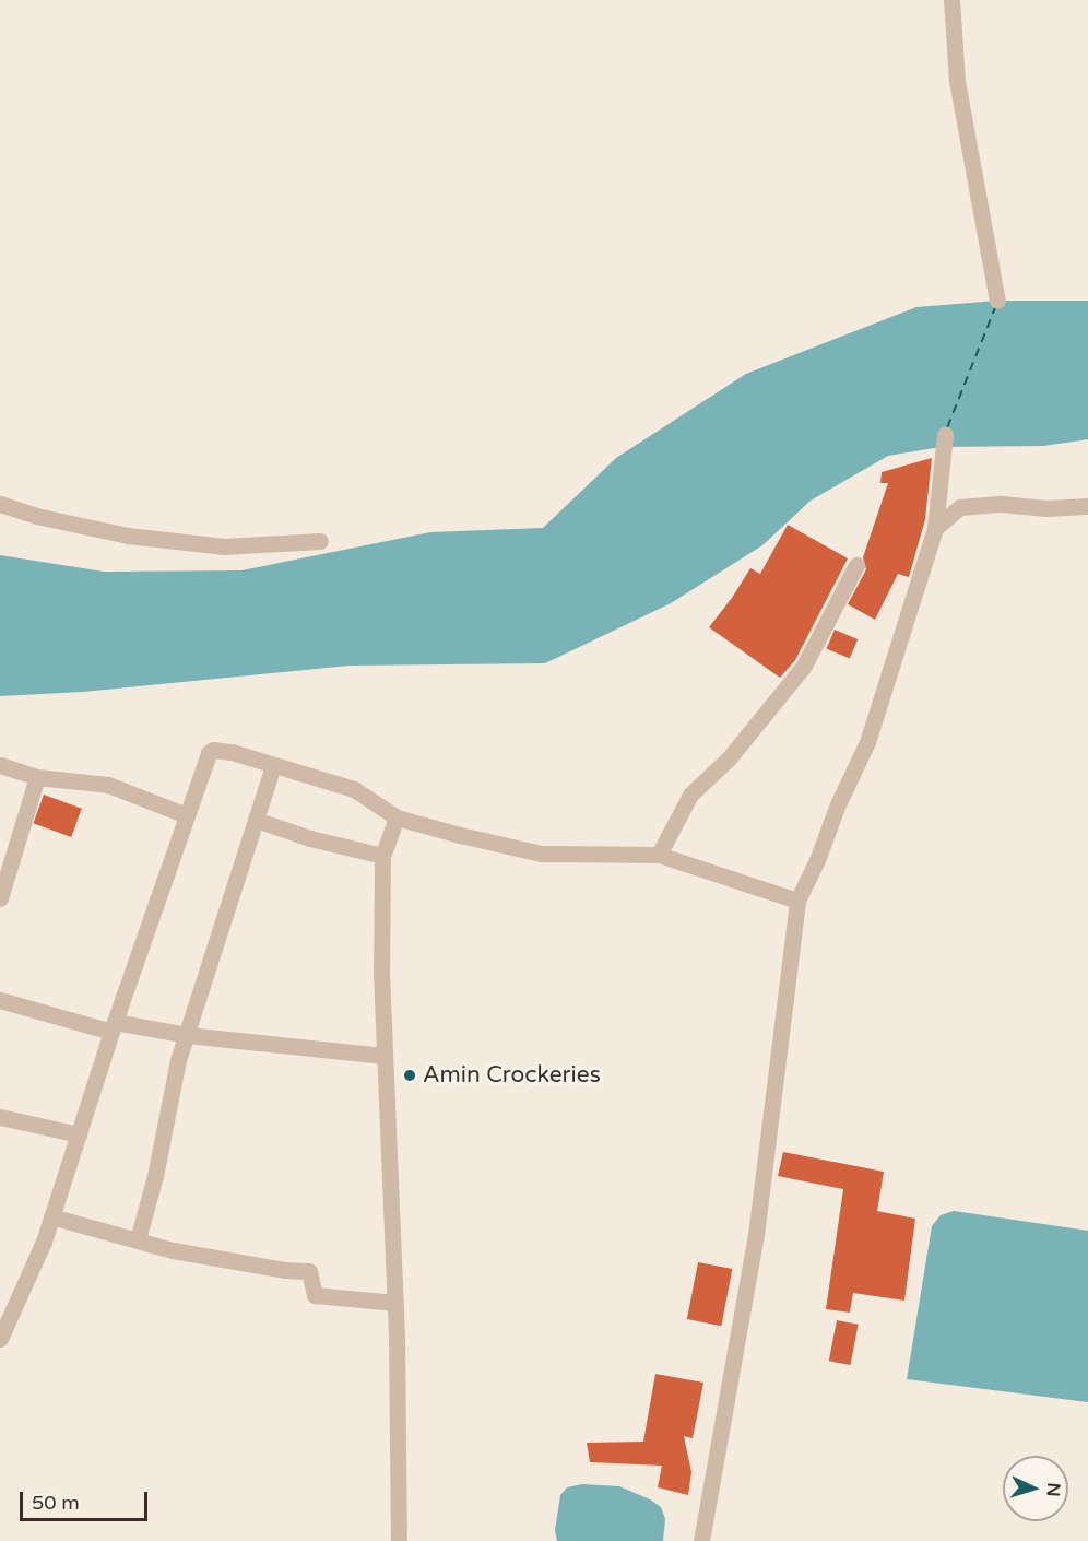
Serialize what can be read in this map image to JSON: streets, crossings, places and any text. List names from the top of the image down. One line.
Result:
{"places":["Amin Crockeries"],"scale_bar":"50 m","north":"right"}
